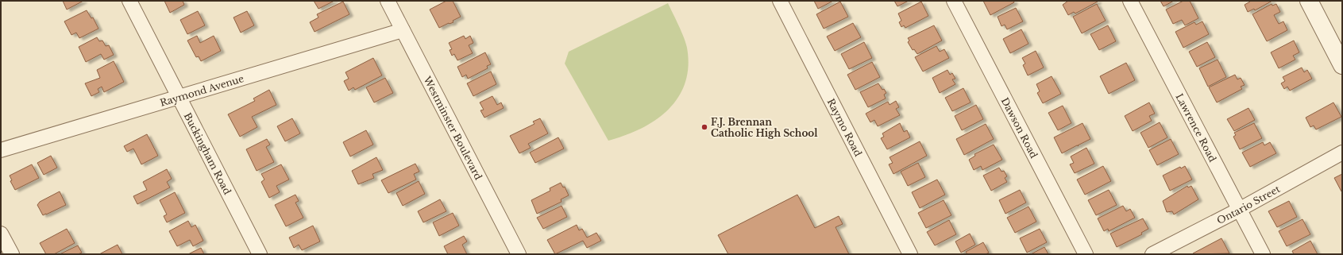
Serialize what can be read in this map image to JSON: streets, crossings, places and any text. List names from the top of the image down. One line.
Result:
{"streets":{"street":["Raymond Avenue","Westminster Boulevard","Raymo Road","Dawson Road","Lawrence Road","Buckingham Road","Ontario Street"]},"crossings":[["Raymond Avenue","Westminster Boulevard"],["Raymond Avenue","Buckingham Road"],["Lawrence Road","Ontario Street"]],"places":["F.J. Brennan Catholic High School"]}
